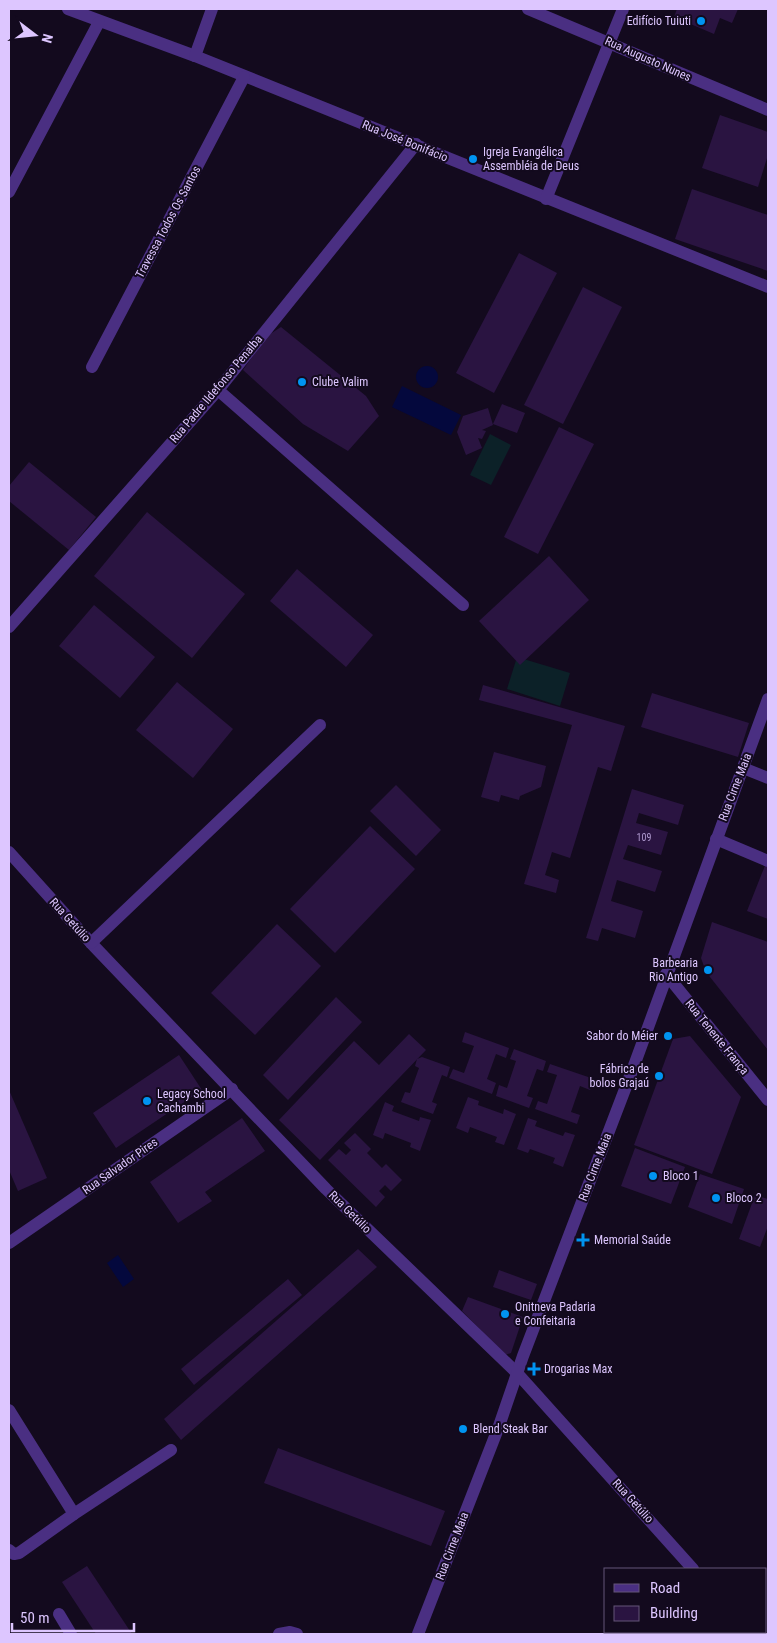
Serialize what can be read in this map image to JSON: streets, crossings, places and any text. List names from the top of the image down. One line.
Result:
{"streets":{"street":["Rua Augusto Nunes","Rua José Bonifácio","Travessa Todos Os Santos","Rua Padre Ildefonso Penalba","Rua Cirne Maia","Rua Getúlio","Rua Tenente França","Rua Salvador Pires"]},"crossings":[["Rua José Bonifácio","Travessa Todos Os Santos"],["Rua José Bonifácio","Rua Padre Ildefonso Penalba"],["Rua Cirne Maia","Rua Getúlio"],["Rua Cirne Maia","Rua Tenente França"],["Rua Getúlio","Rua Salvador Pires"]],"places":{"other":["Edifício Tuiuti","Igreja Evangélica Assembléia de Deus","Clube Valim","Barbearia Rio Antigo","Sabor do Méier","Fábrica de bolos Grajaú","Legacy School Cachambi","Bloco 1","Bloco 2","Onitneva Padaria e Confeitaria","Blend Steak Bar"],"health":["Memorial Saúde","Drogarias Max"]},"house_numbers":["109"],"legend":["Road","Building"],"scale_bar":"50 m","north":"right"}
